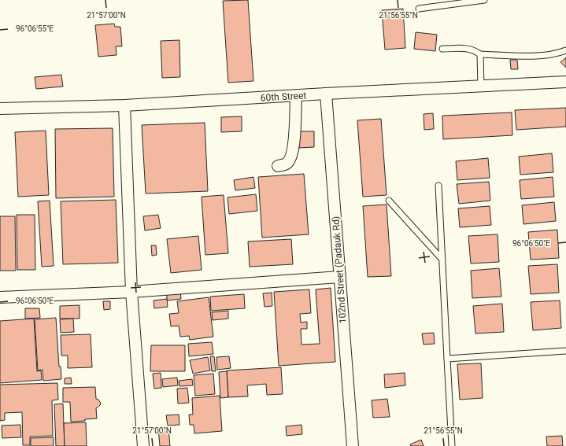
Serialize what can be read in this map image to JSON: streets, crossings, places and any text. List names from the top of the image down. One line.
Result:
{"streets":{"street":["60th Street","102nd Street (Padauk Rd)"]},"crossings":[["60th Street","102nd Street (Padauk Rd)"]],"coordinates":["21°57'00\"N","21°56'55\"N","96°06'55\"E","96°06'50\"E"]}
